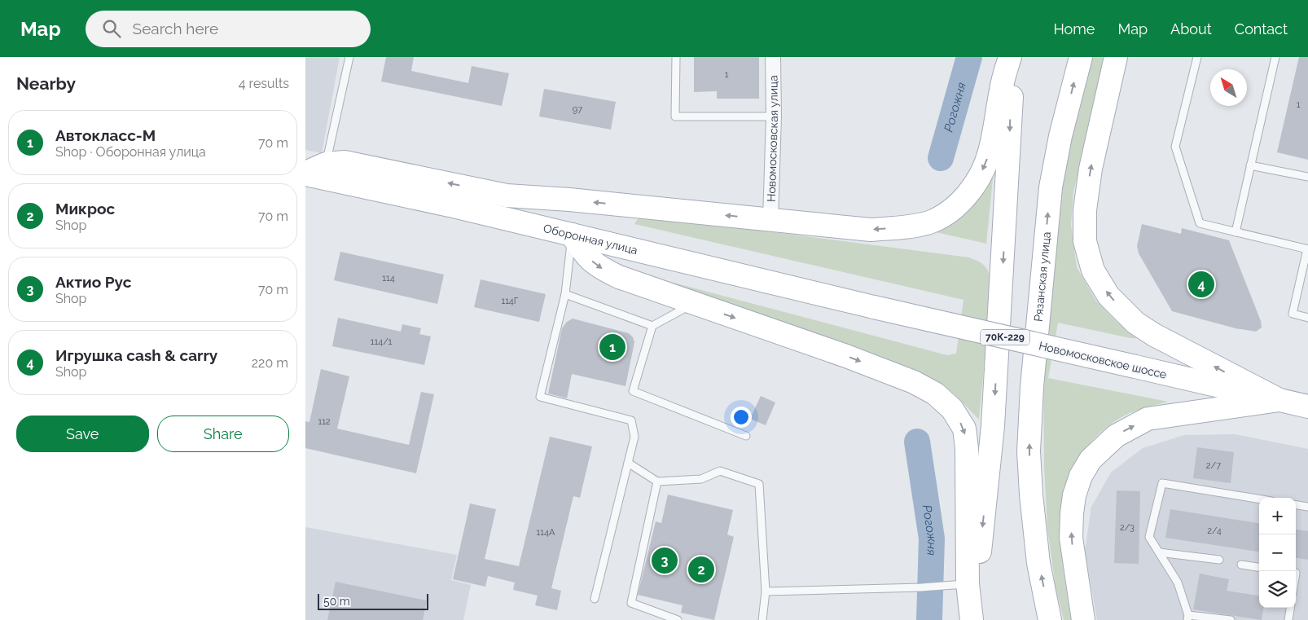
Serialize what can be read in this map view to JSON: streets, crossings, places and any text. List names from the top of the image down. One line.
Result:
{"streets":{"main road":["Оборонная улица","Рязанская улица","70К-229","Новомосковское шоссе"],"street":["Новомосковская улица"]},"crossings":[["Оборонная улица","Новомосковское шоссе"]],"water":["Рогожня"],"house_numbers":["1","1","97","114","114Г","114/1","112","2/7","2/3","2/4","114А"],"scale_bar":"50 m","north":"top left","page":{"header":"Map","search":"Search here","nav":["Home","Map","About","Contact"],"heading":["Nearby","4 results"],"list":[{"mark":"1","name":"Автокласс-М","note":"Shop · Оборонная улица","value":"70 m"},{"mark":"2","name":"Микрос","note":"Shop","value":"70 m"},{"mark":"3","name":"Актио Рус","note":"Shop","value":"70 m"},{"mark":"4","name":"Игрушка cash & carry","note":"Shop","value":"220 m"}],"pins":["4","1","3","2"],"buttons":["Save","Share"],"map_buttons":["+","−"],"scale":"50 m"}}
